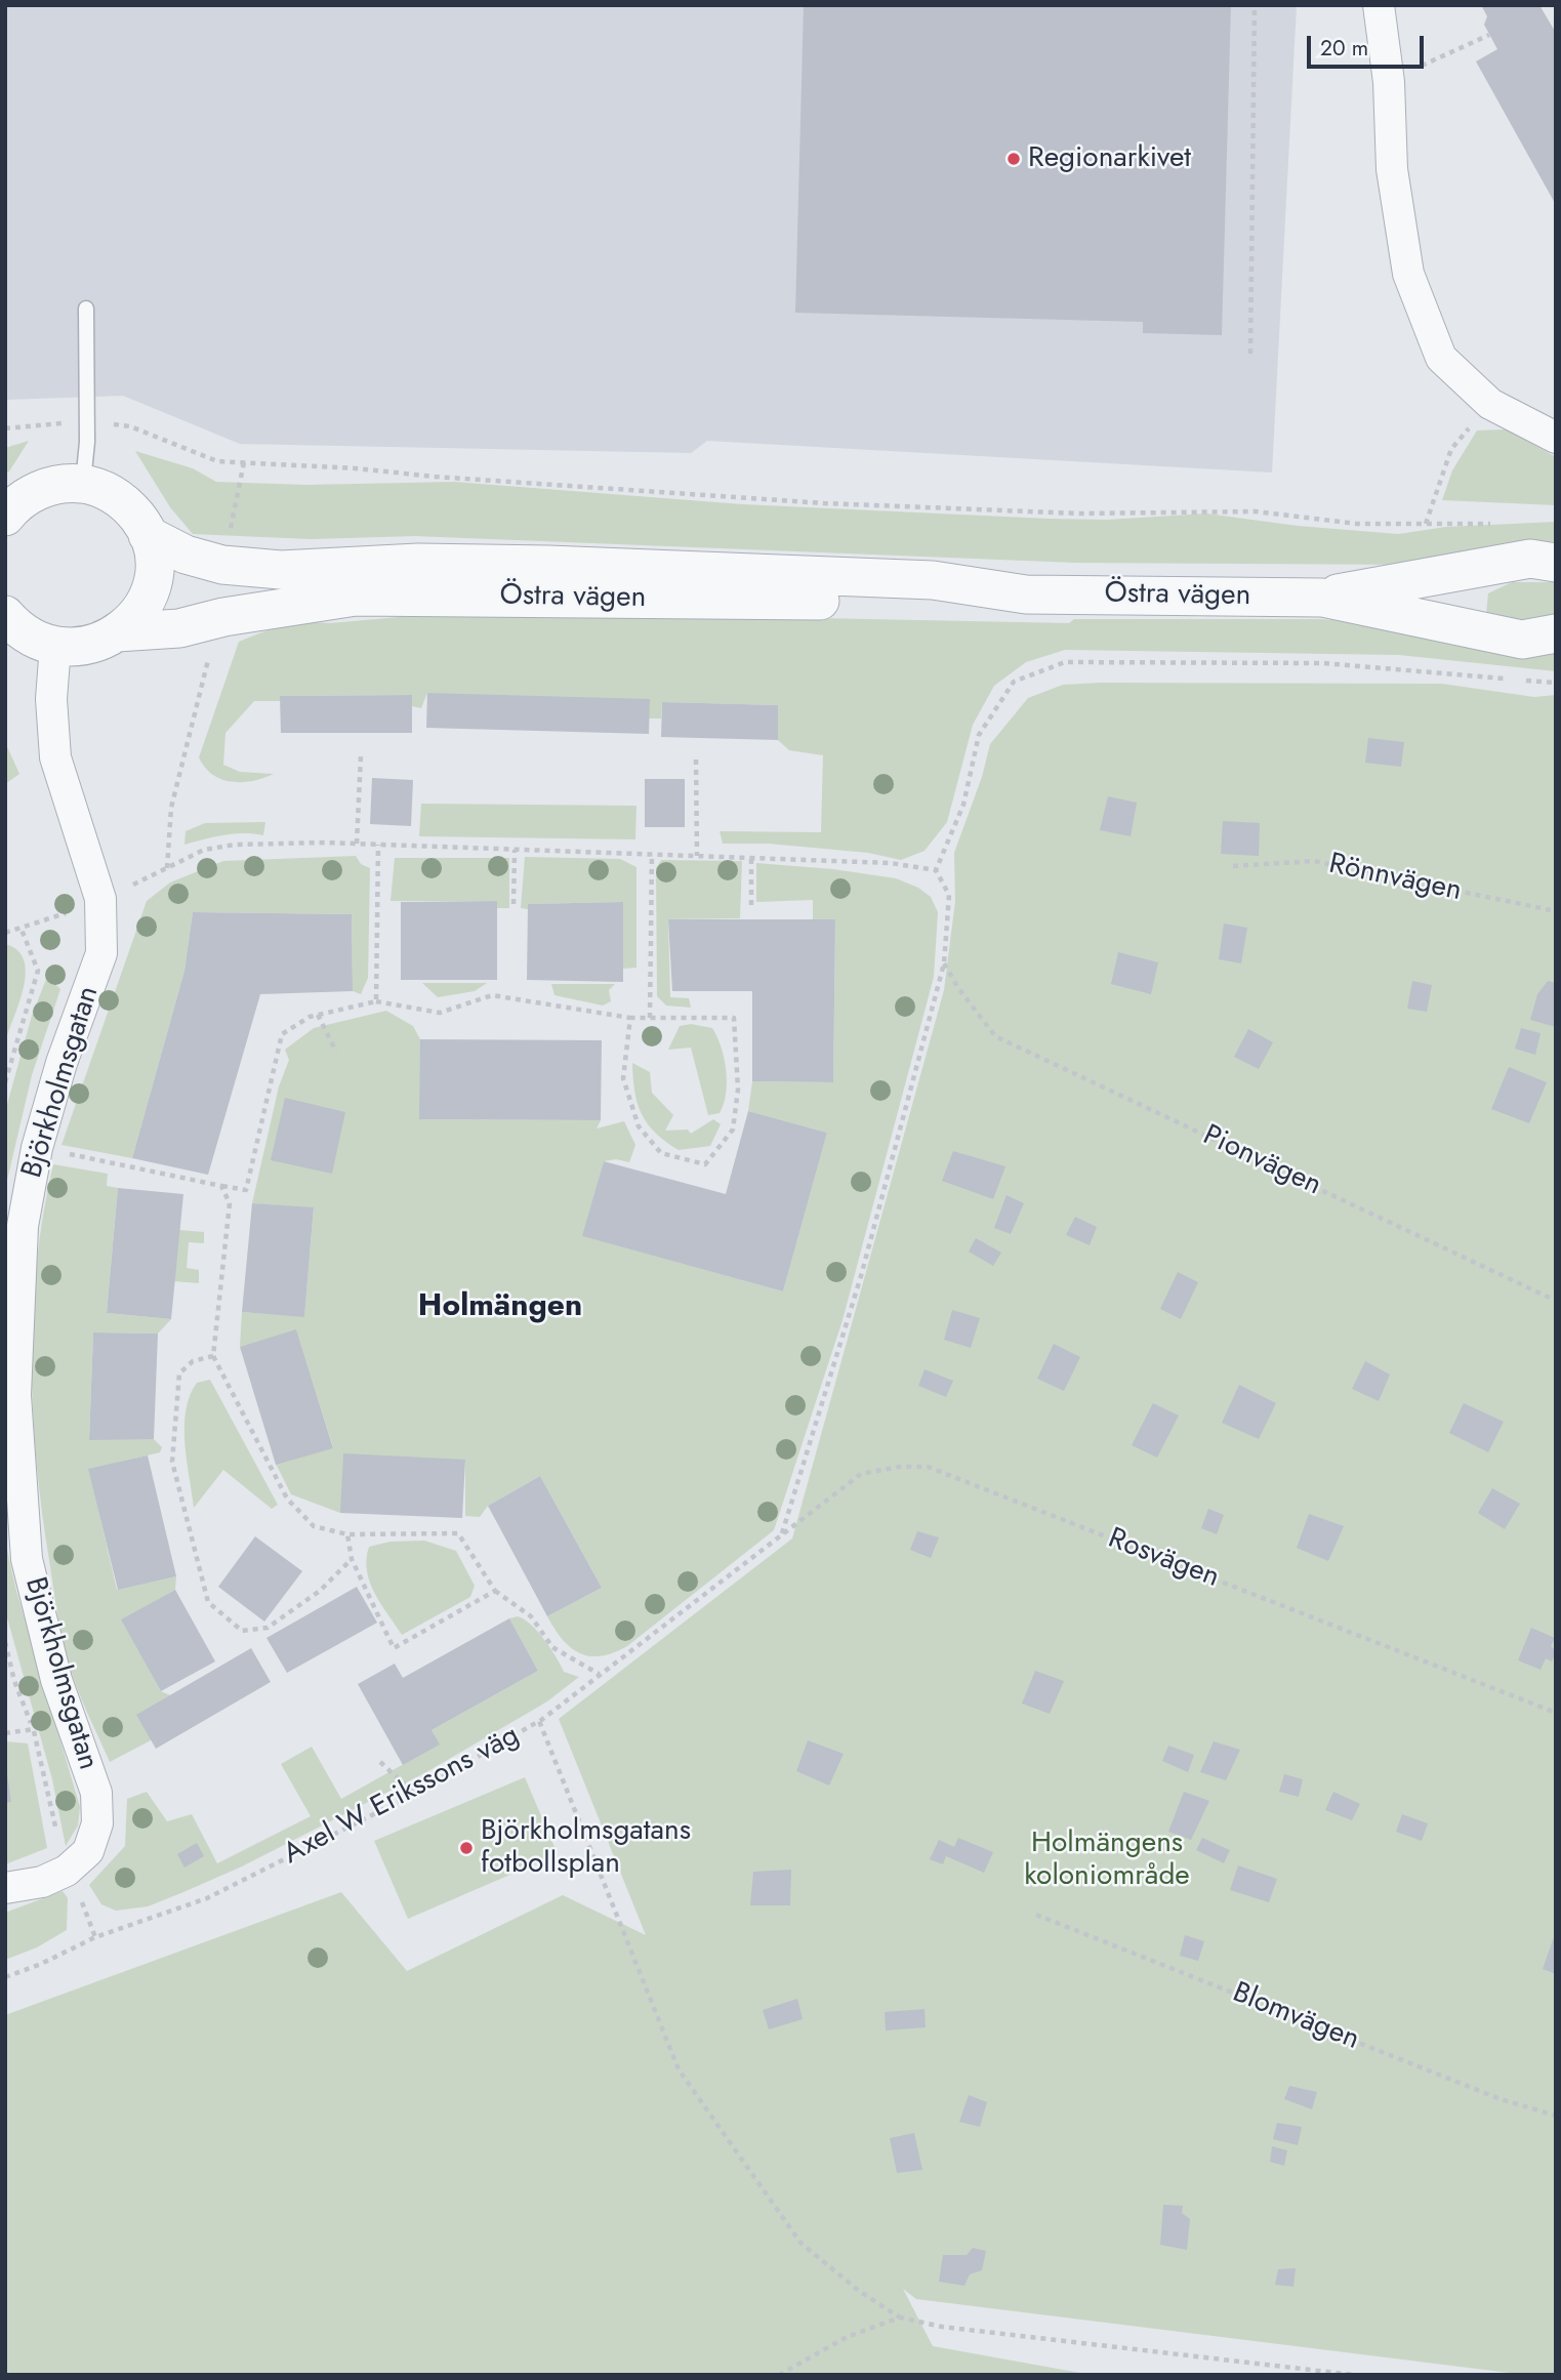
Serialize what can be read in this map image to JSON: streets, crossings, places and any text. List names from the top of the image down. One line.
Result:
{"streets":{"street":["Östra vägen","Björkholmsgatan"],"path":["Rönnvägen","Pionvägen","Rosvägen","Axel W Erikssons väg","Blomvägen"]},"crossings":[["Östra vägen","Björkholmsgatan"],["Rosvägen","Axel W Erikssons väg"]],"districts":["Holmängen"],"parks":["Holmängens koloniområde"],"places":["Regionarkivet","Björkholmsgatans fotbollsplan"],"scale_bar":"20 m"}
